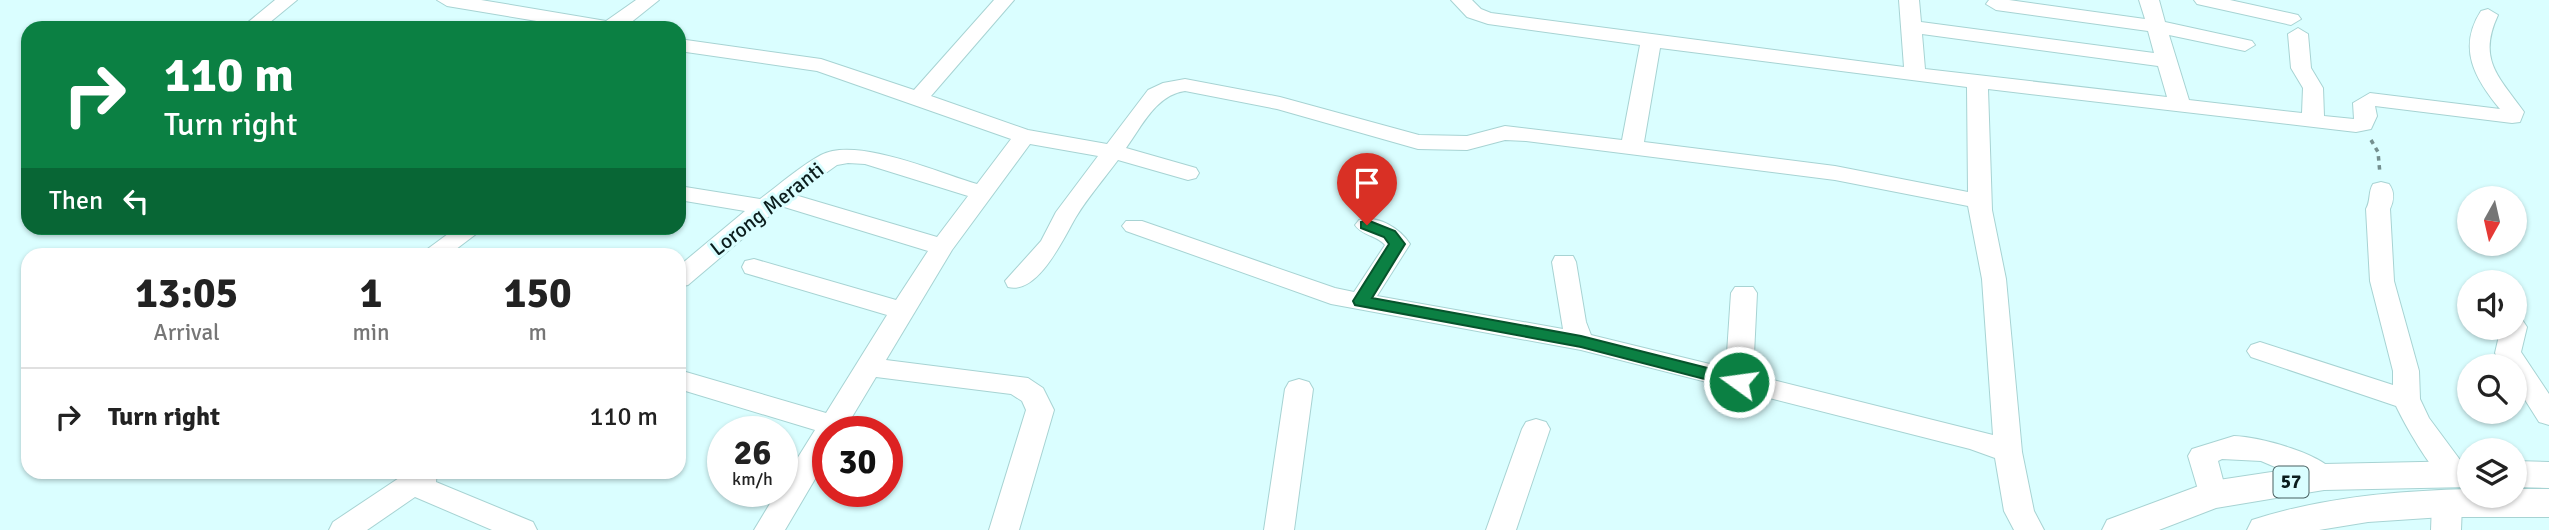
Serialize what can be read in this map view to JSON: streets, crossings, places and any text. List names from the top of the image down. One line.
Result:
{"streets":{"main road":["57"],"street":["Lorong Meranti"]},"north":"bottom","page":{"turn":["110 m","Turn right"],"then":"Then","eta":["13:05","Arrival","1","min","150","m"],"list":[{"name":"Turn right","value":"110 m"}],"speed":"26 km/h","limit":"30"}}
